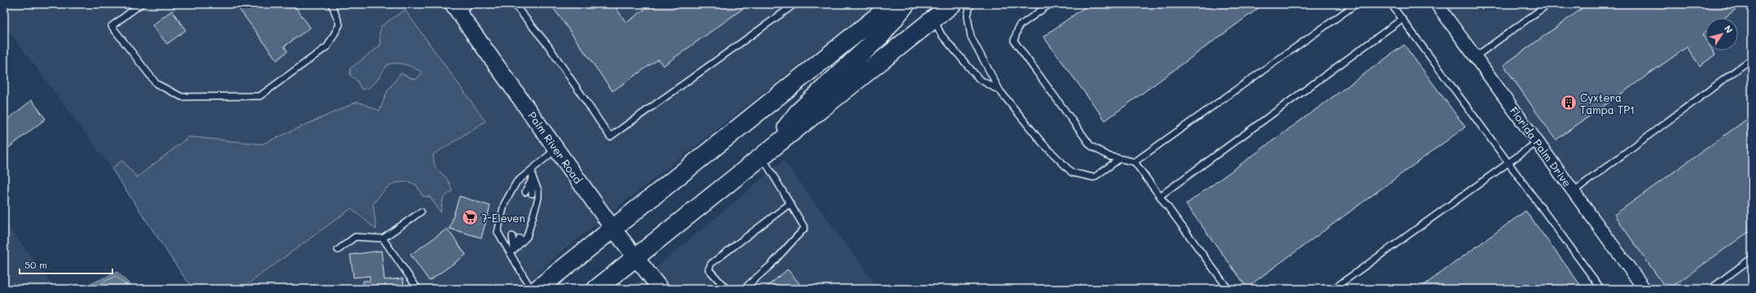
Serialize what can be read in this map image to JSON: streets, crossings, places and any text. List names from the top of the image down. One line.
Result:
{"streets":{"street":["Florida Palm Drive","Palm River Road"]},"places":{"building":["Cyxtera Tampa TP1"],"supermarket":["7-Eleven"]},"scale_bar":"50 m","north":"top right"}
